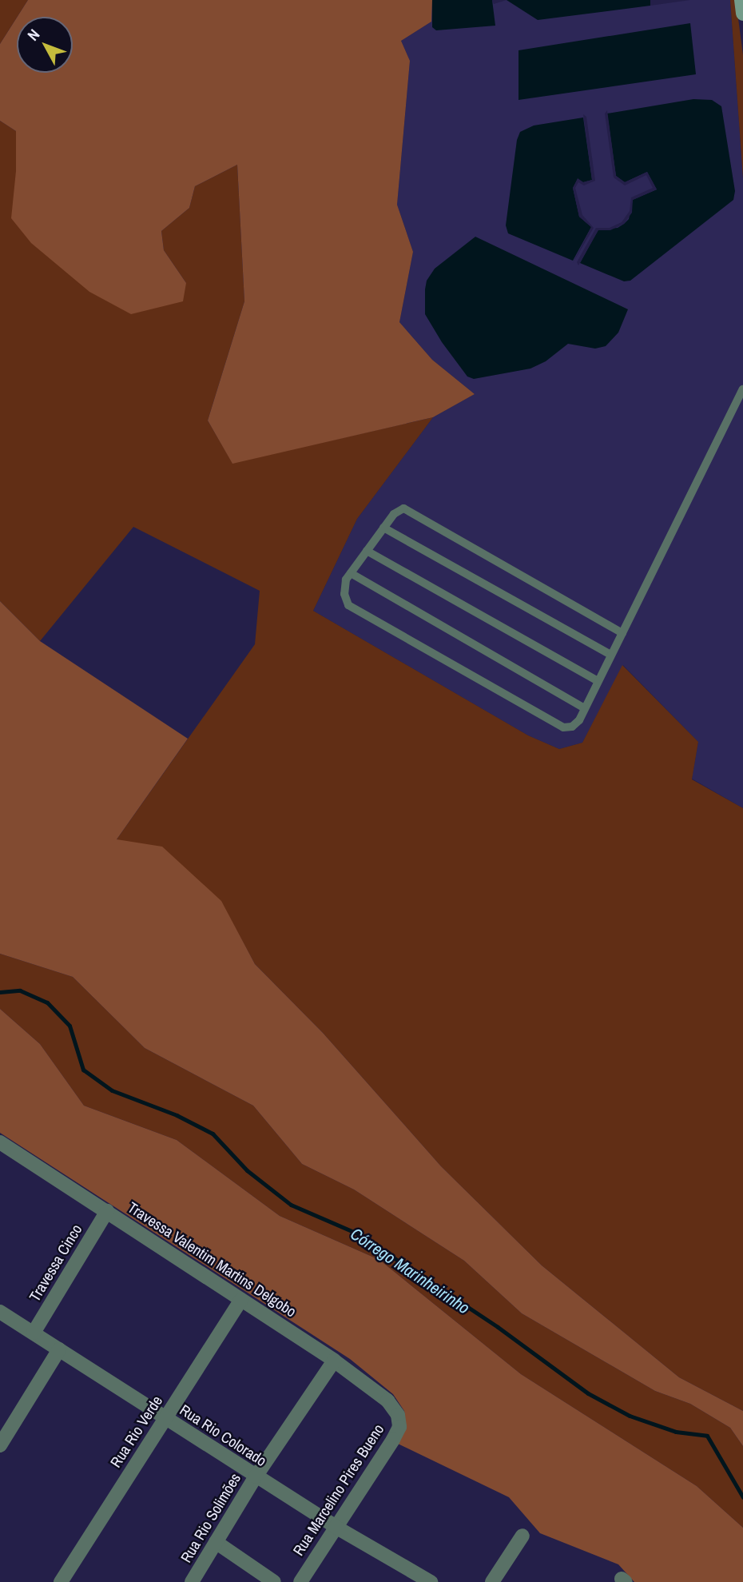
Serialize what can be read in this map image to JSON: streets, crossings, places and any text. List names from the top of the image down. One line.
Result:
{"streets":{"street":["Travessa Valentim Martins Delgobo","Travessa Cinco","Rua Rio Verde","Rua Rio Colorado","Rua Marcelino Pires Bueno","Rua Rio Solimões"]},"crossings":[["Travessa Valentim Martins Delgobo","Travessa Cinco"],["Travessa Valentim Martins Delgobo","Rua Rio Verde"],["Travessa Valentim Martins Delgobo","Rua Marcelino Pires Bueno"],["Travessa Valentim Martins Delgobo","Rua Rio Solimões"],["Travessa Cinco","Rua Rio Colorado"],["Rua Rio Verde","Rua Rio Colorado"],["Rua Rio Colorado","Rua Marcelino Pires Bueno"],["Rua Rio Colorado","Rua Rio Solimões"]],"water":["Córrego Marinheirinho"],"north":"top left"}
